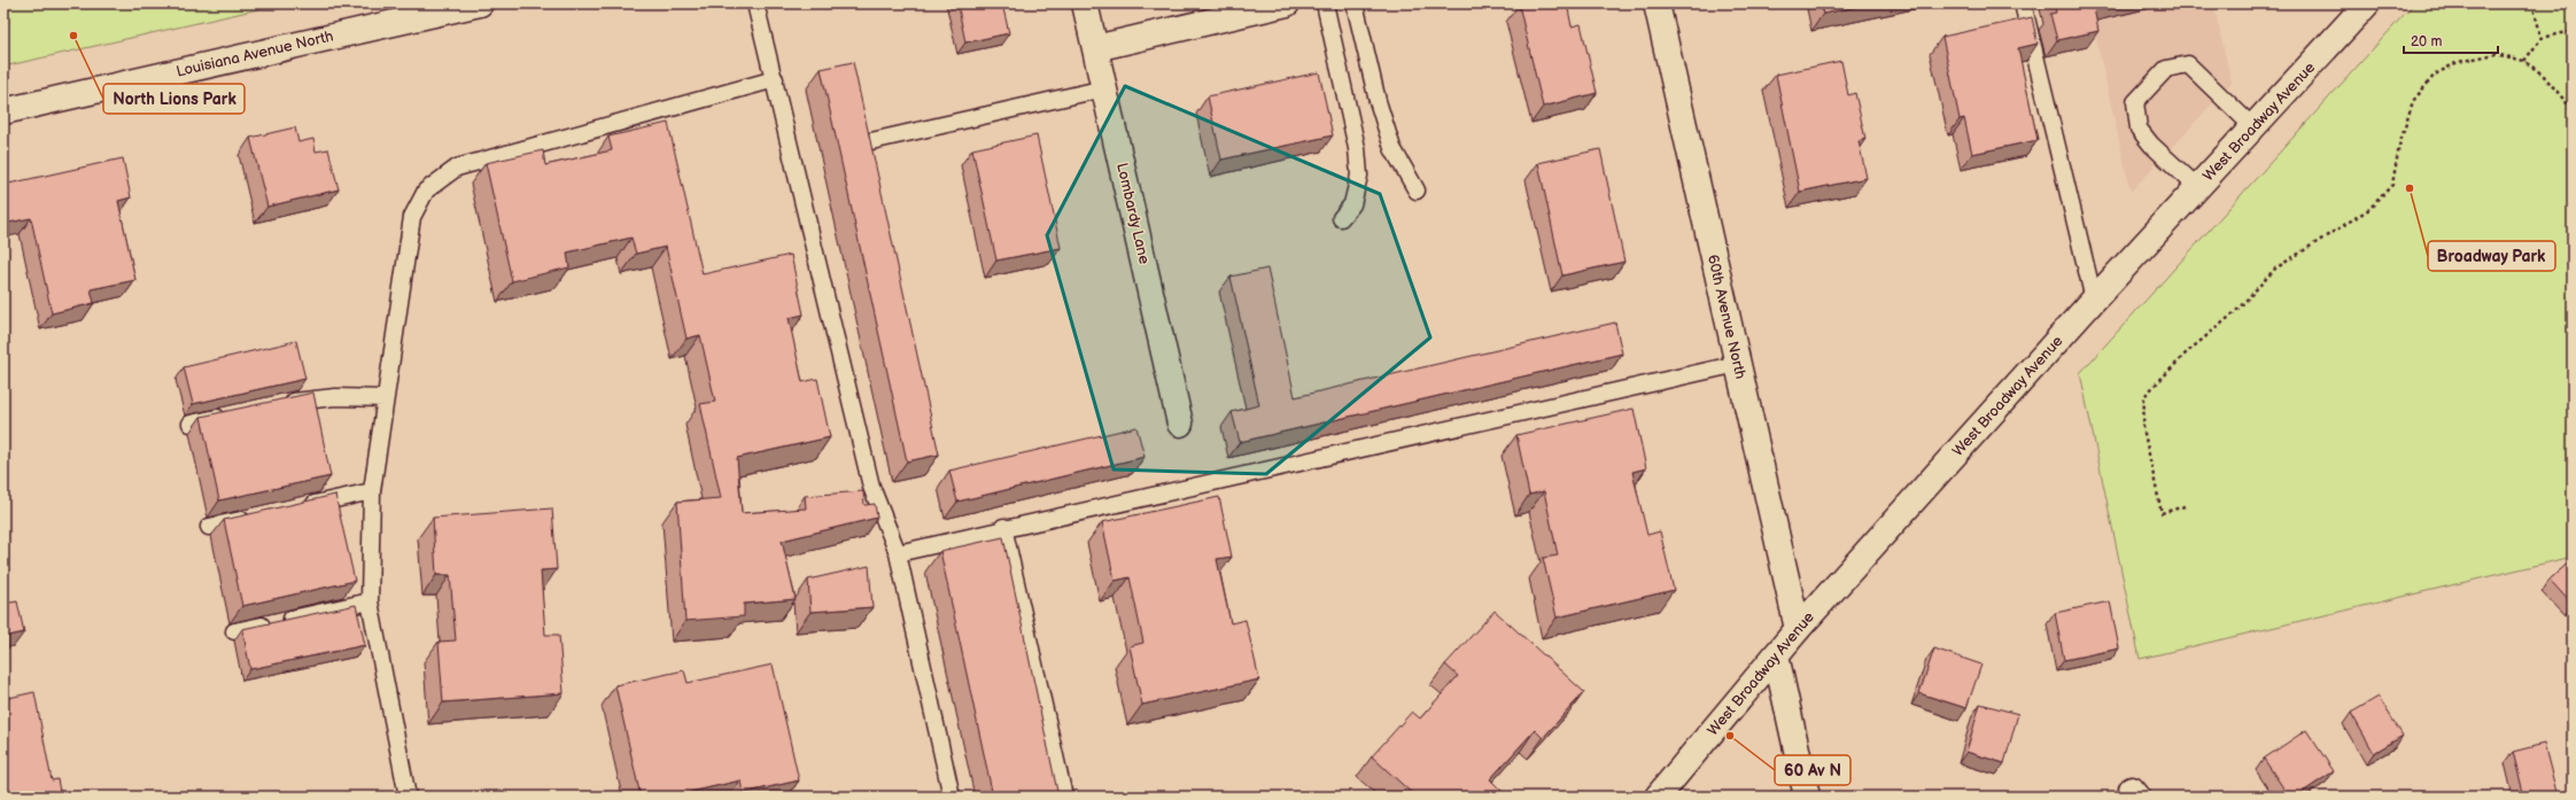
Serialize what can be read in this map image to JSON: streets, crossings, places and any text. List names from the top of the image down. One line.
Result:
{"streets":{"street":["Louisiana Avenue North","West Broadway Avenue","Lombardy Lane","60th Avenue North"]},"crossings":[["West Broadway Avenue","60th Avenue North"]],"places":["North Lions Park","Broadway Park","60 Av N"],"scale_bar":"20 m"}
